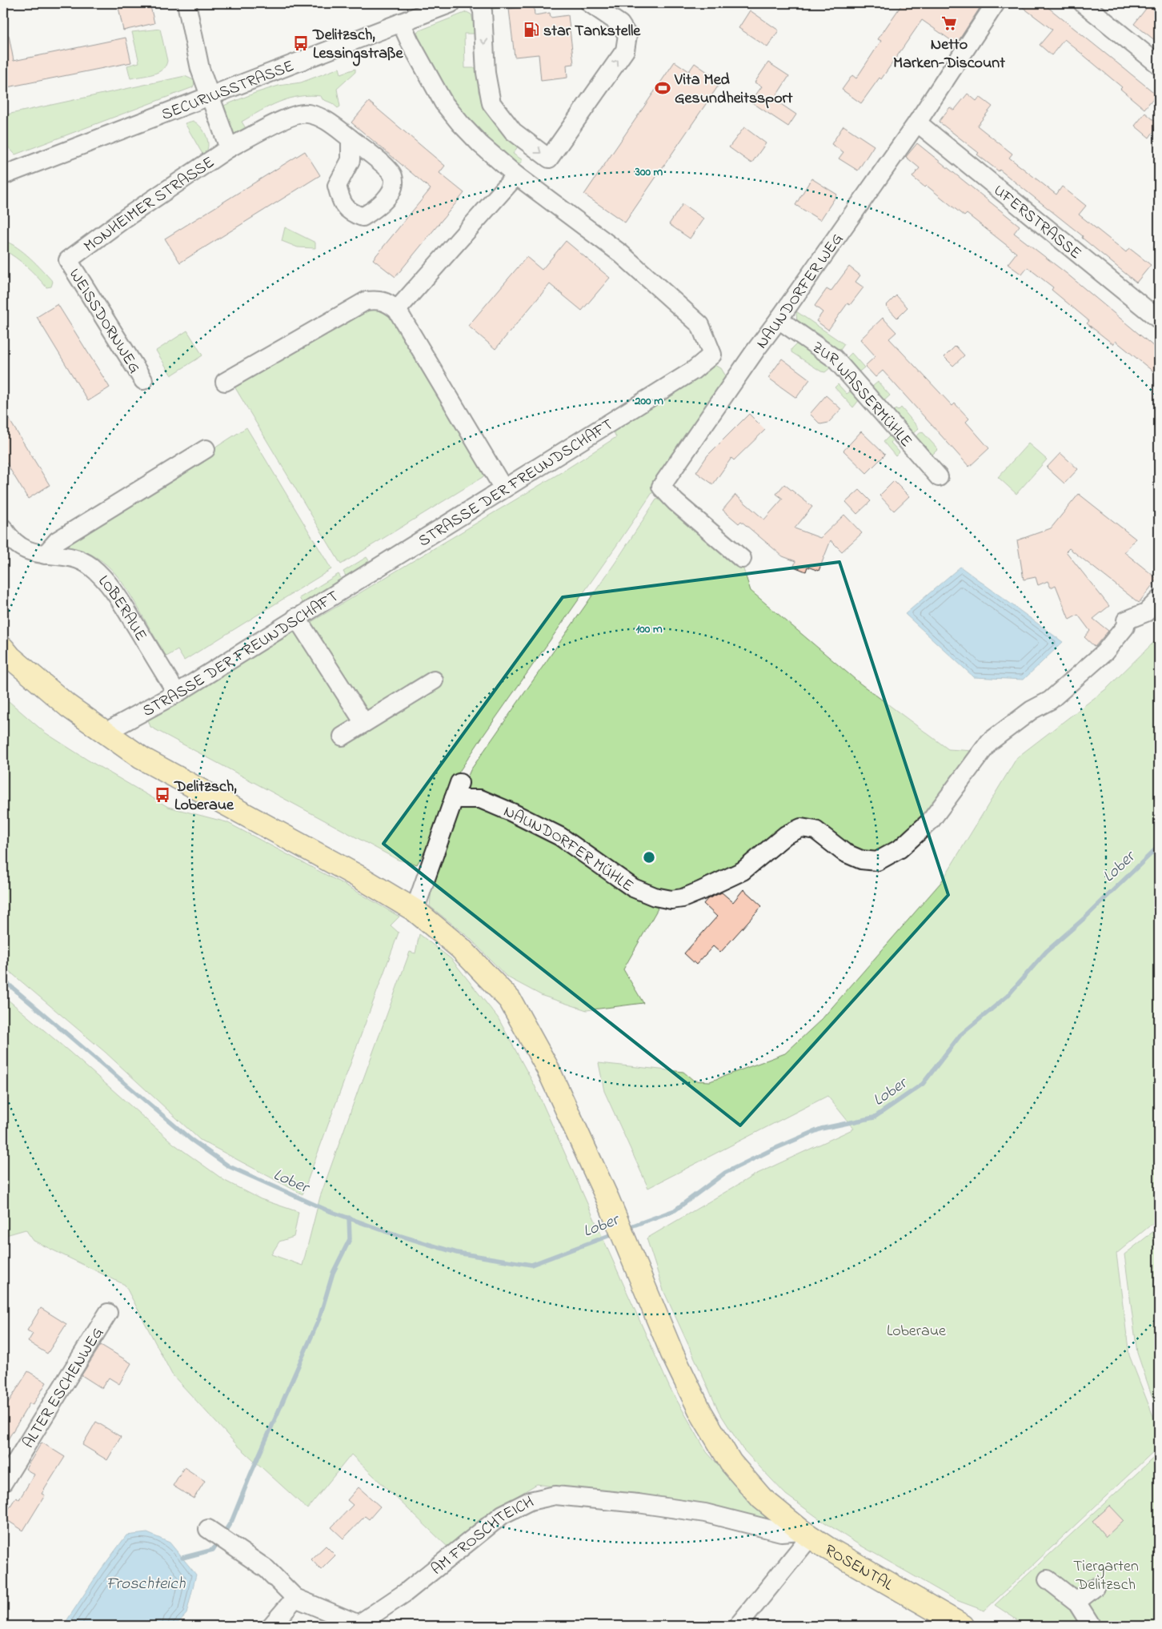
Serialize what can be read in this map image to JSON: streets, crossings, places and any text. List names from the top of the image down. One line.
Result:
{"streets":{"main road":["ROSENTAL"],"street":["SECURIUSSTRASSE","MONHEIMER STRASSE","UFERSTRASSE","NAUNDORFER WEG","WEISSDORNWEG","ZUR WASSERMÜHLE","STRASSE DER FREUNDSCHAFT","LOBERAUE","NAUNDORFER MÜHLE","ALTER ESCHENWEG","AM FROSCHTEICH"]},"crossings":[["SECURIUSSTRASSE","MONHEIMER STRASSE"],["SECURIUSSTRASSE","STRASSE DER FREUNDSCHAFT"],["MONHEIMER STRASSE","WEISSDORNWEG"],["UFERSTRASSE","NAUNDORFER WEG"],["NAUNDORFER WEG","ZUR WASSERMÜHLE"],["STRASSE DER FREUNDSCHAFT","LOBERAUE"],["STRASSE DER FREUNDSCHAFT","ROSENTAL"],["AM FROSCHTEICH","ROSENTAL"]],"water":["Lober","Froschteich"],"parks":["Loberaue","Tiergarten Delitzsch"],"places":{"supermarket":["Netto Marken-Discount"],"fuel station":["star Tankstelle"],"bus stop":["Delitzsch, Lessingstraße","Delitzsch, Loberaue"],"sports":["Vita Med Gesundheitssport"]},"rings":["300 m","200 m","100 m"]}
